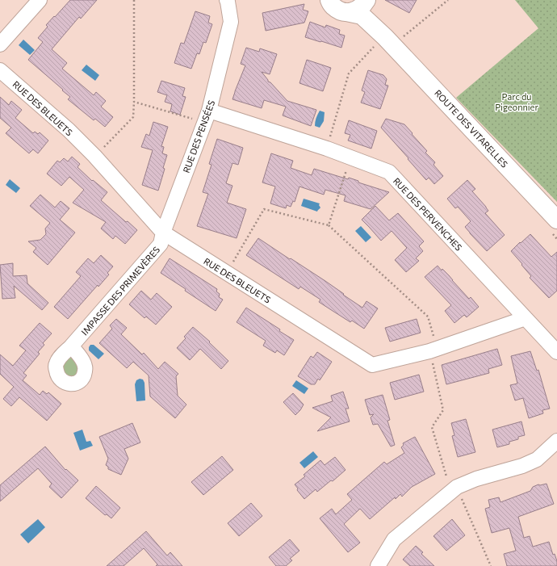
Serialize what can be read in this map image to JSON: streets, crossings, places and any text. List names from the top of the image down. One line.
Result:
{"streets":{"main road":["ROUTE DES VITARELLES"],"street":["RUE DES BLEUETS","RUE DES PENSÉES","RUE DES PERVENCHES","IMPASSE DES PRIMEVÈRES"]},"crossings":[["RUE DES BLEUETS","RUE DES PENSÉES"],["RUE DES BLEUETS","RUE DES PERVENCHES"],["RUE DES BLEUETS","IMPASSE DES PRIMEVÈRES"],["RUE DES PENSÉES","RUE DES PERVENCHES"],["RUE DES PENSÉES","IMPASSE DES PRIMEVÈRES"]],"parks":["Parc du Pigeonnier"]}
